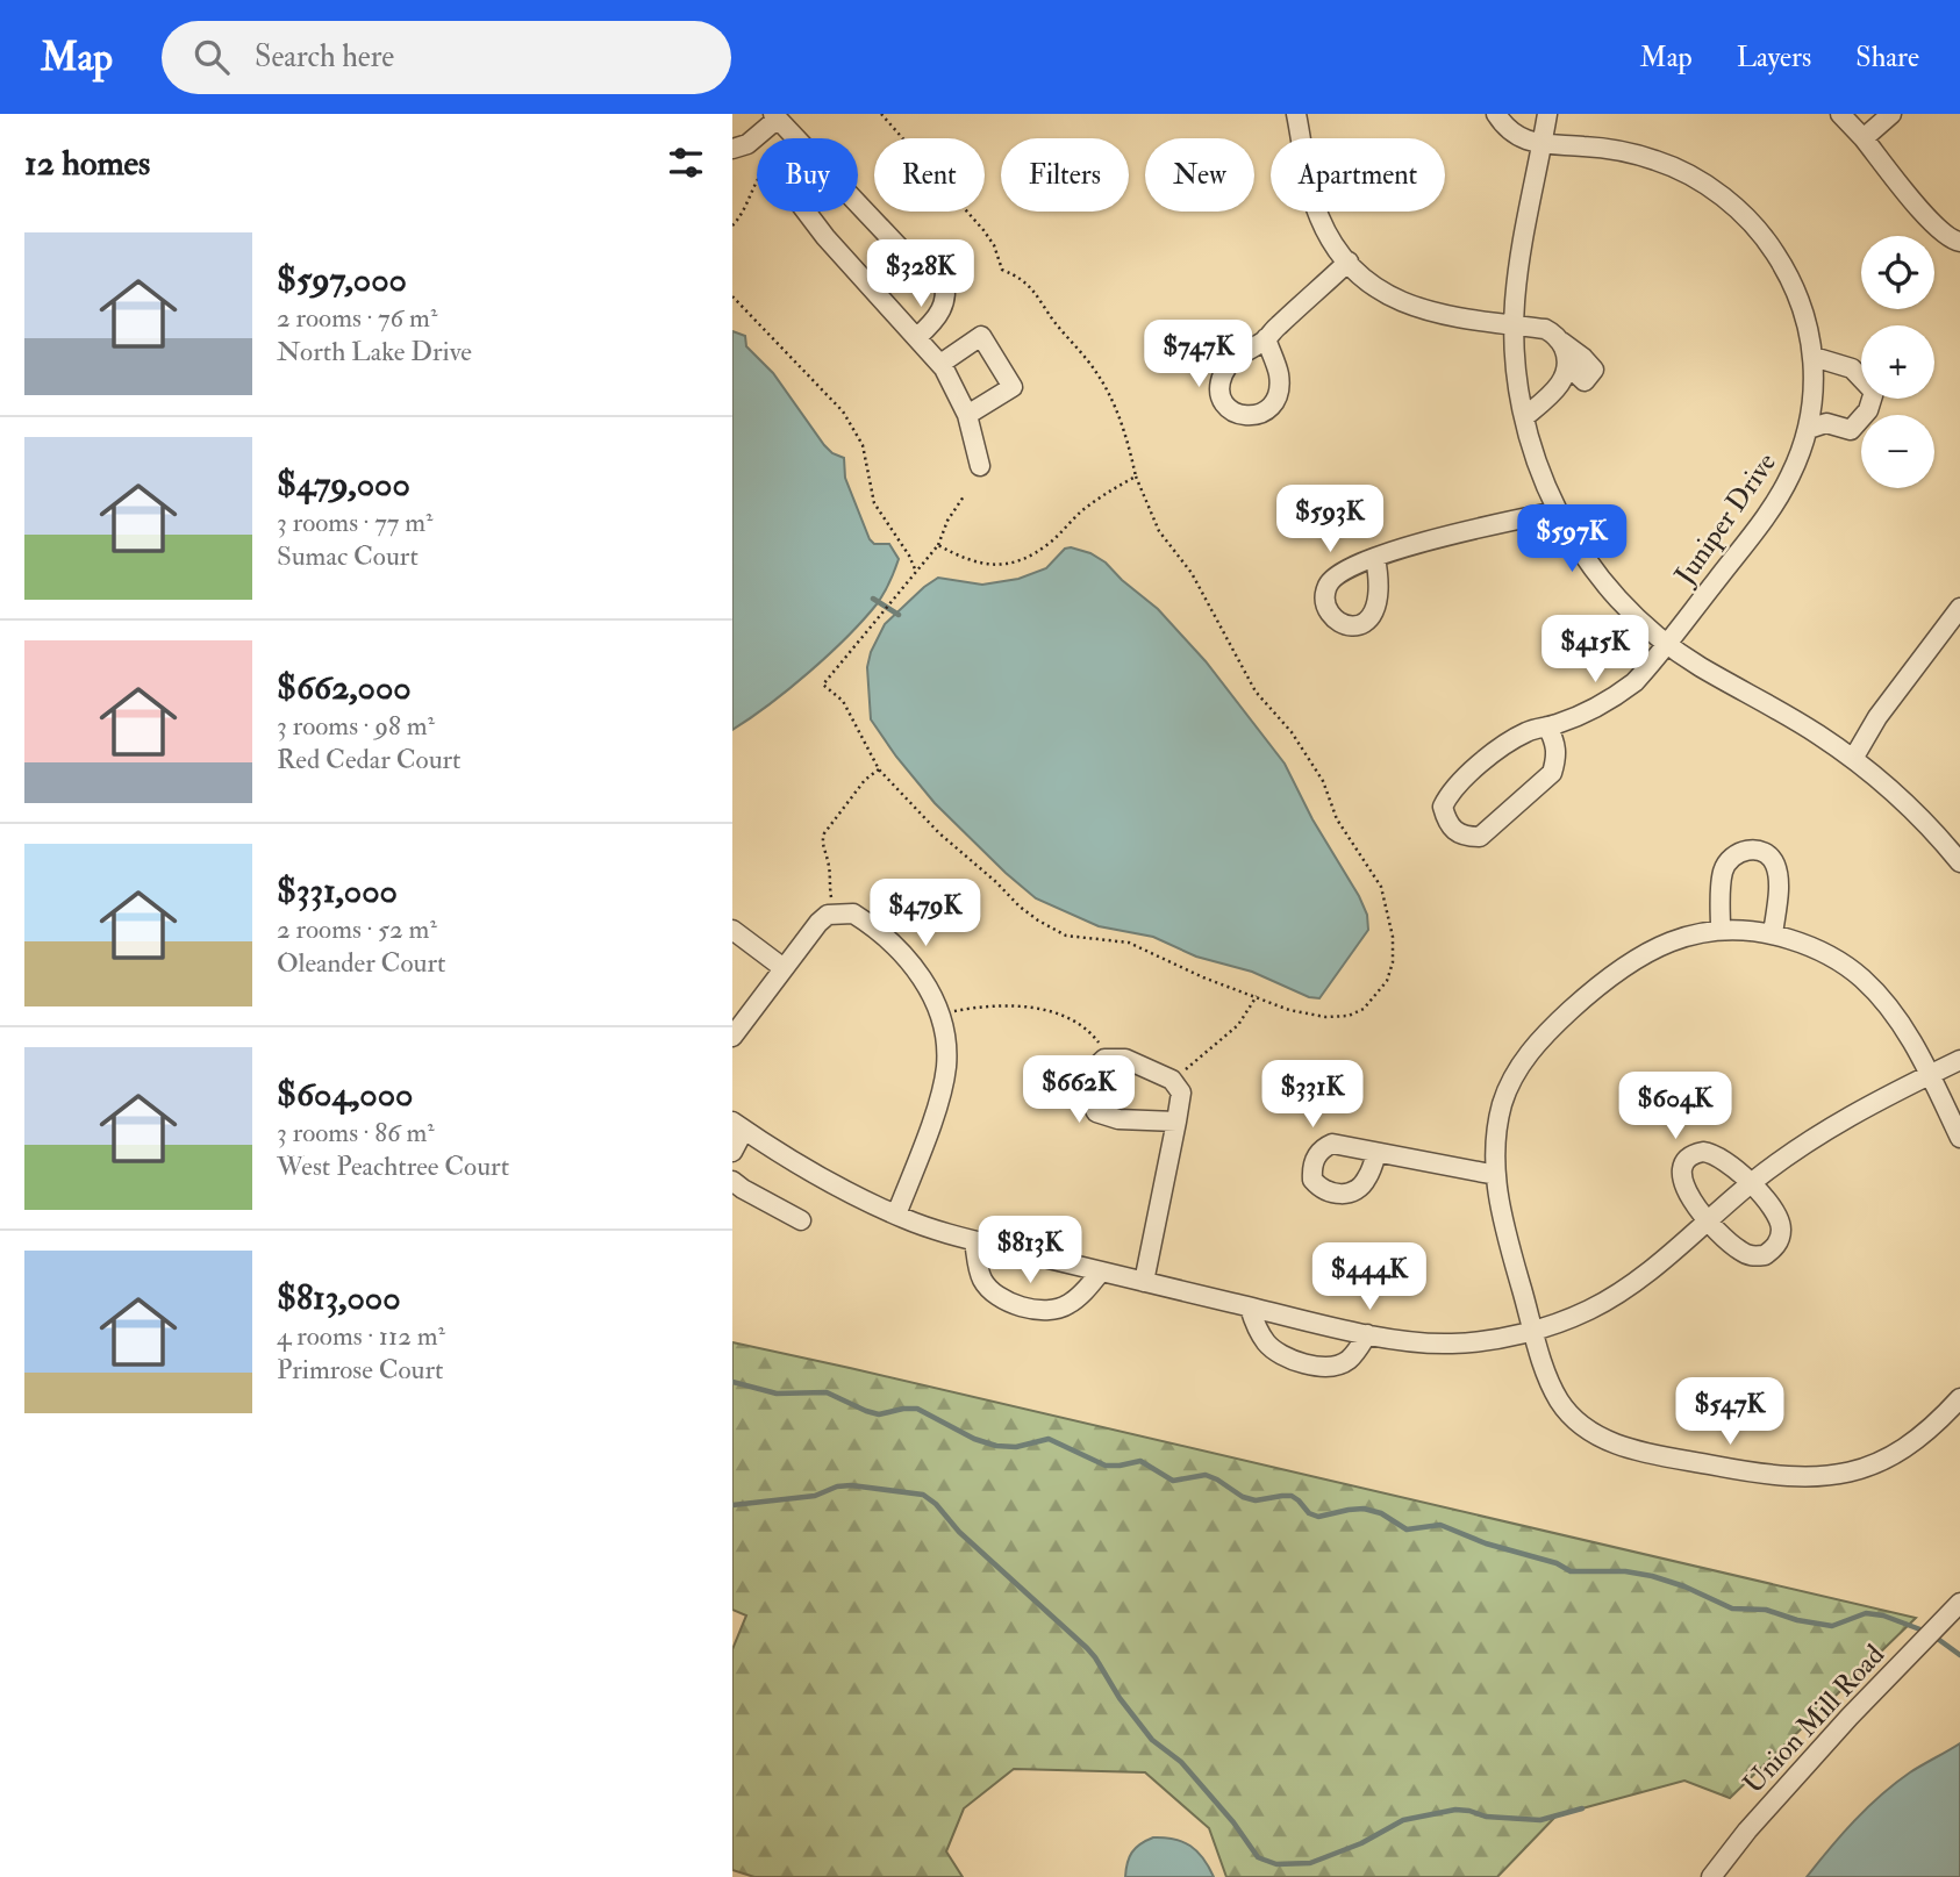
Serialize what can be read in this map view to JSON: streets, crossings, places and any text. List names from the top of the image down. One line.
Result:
{"streets":{"street":["Juniper Drive","Union Mill Road"]},"page":{"header":"Map","search":"Search here","nav":["Map","Layers","Share"],"heading":"12 homes","chip":["Buy","Rent","Filters","New","Apartment"],"list":[{"name":"$597,000","note":"2 rooms · 76 m² · North Lake Drive"},{"name":"$479,000","note":"3 rooms · 77 m² · Sumac Court"},{"name":"$662,000","note":"3 rooms · 98 m² · Red Cedar Court"},{"name":"$331,000","note":"2 rooms · 52 m² · Oleander Court"},{"name":"$604,000","note":"3 rooms · 86 m² · West Peachtree Court"},{"name":"$813,000","note":"4 rooms · 112 m² · Primrose Court"}],"map_buttons":["+","−"],"price":["$328K","$747K","$593K","$597K","$415K","$479K","$662K","$331K","$604K","$813K","$444K","$547K"]}}
